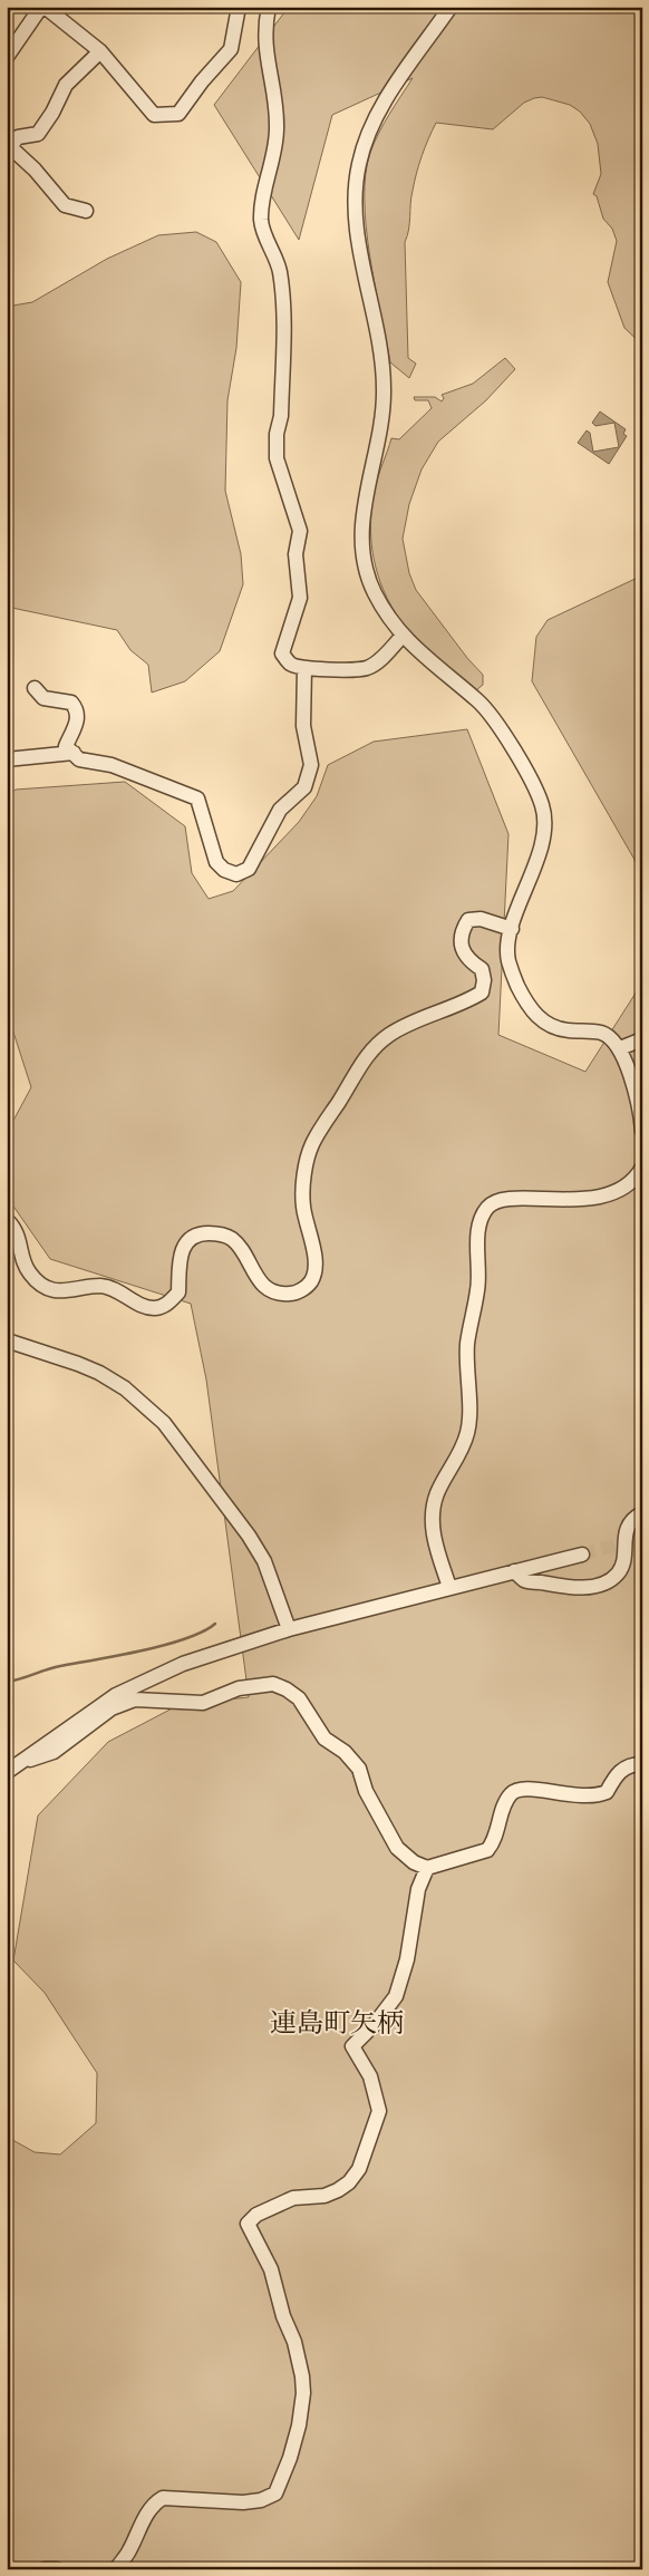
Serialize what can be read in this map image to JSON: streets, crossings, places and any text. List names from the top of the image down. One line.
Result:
{"districts":["連島町矢柄"]}
